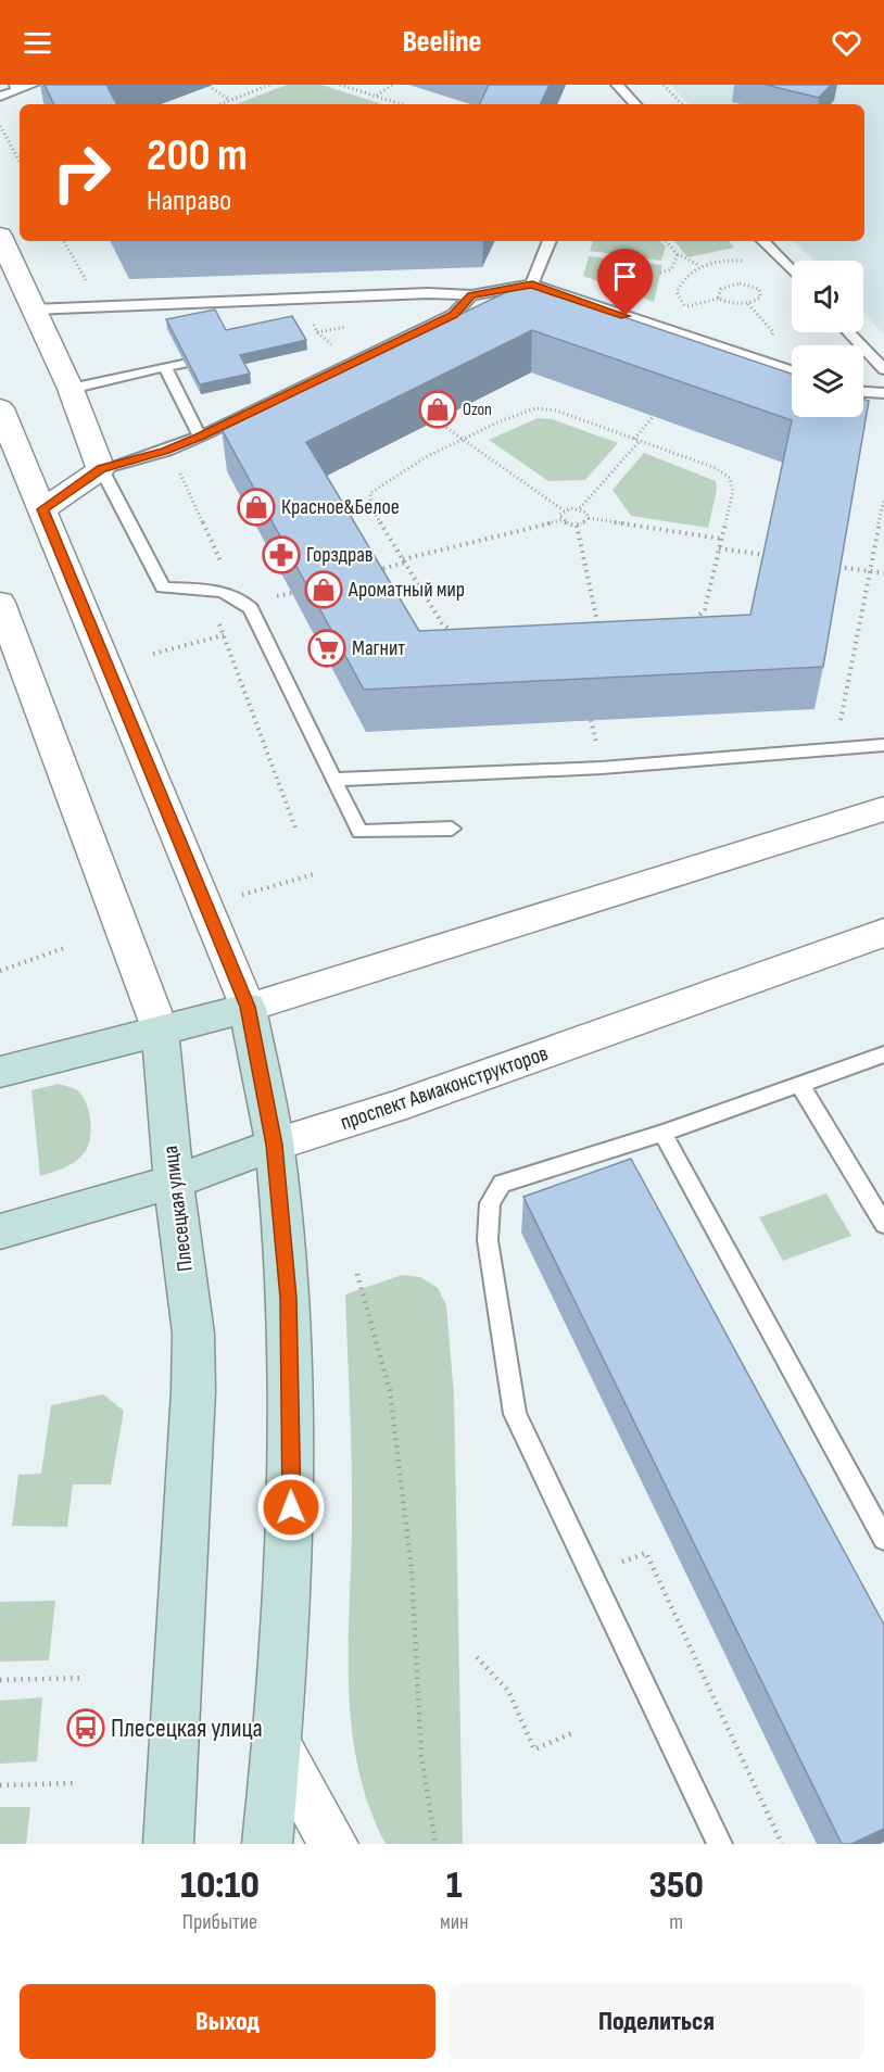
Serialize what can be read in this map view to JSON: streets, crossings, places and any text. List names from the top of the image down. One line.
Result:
{"streets":{"street":["проспект Авиаконструкторов","Плесецкая улица"]},"crossings":[["проспект Авиаконструкторов","Плесецкая улица"]],"places":{"shop":["Ozon","Красное&Белое","Ароматный мир"],"pharmacy":["Горздрав"],"supermarket":["Магнит"],"bus stop":["Плесецкая улица"]},"page":{"header":"Beeline","turn":["200 m","Направо"],"eta":["10:10","Прибытие","1","мин","350","m"],"buttons":["Выход","Поделиться"]}}
